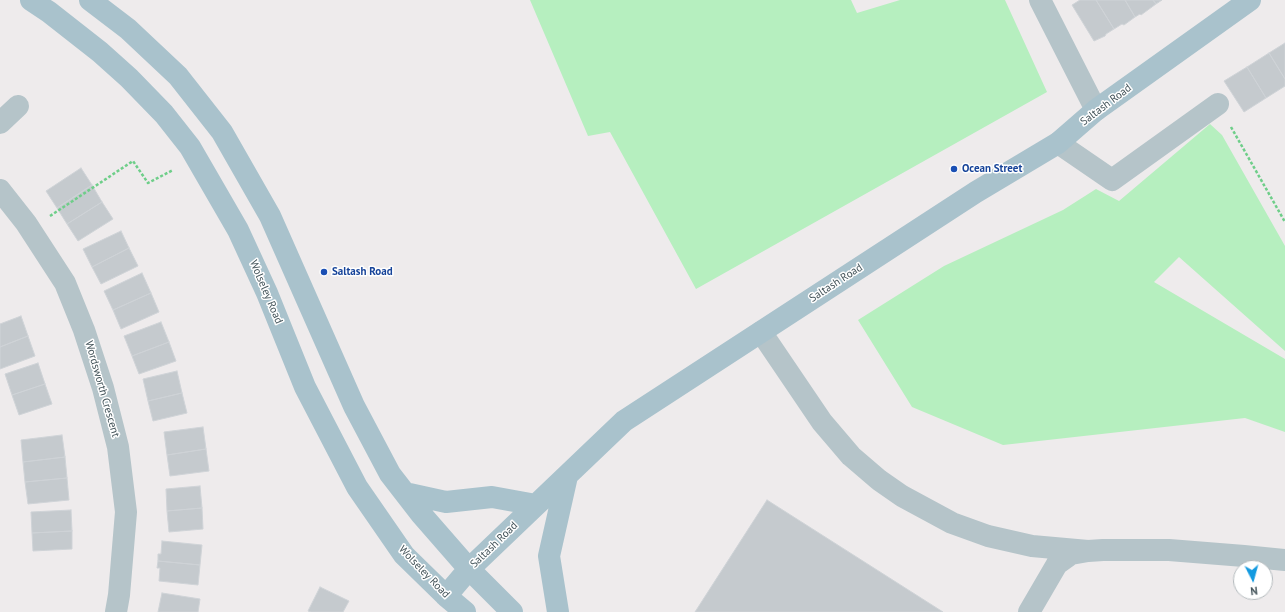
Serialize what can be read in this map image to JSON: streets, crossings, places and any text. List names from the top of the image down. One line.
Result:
{"streets":{"main road":["Saltash Road","Wolseley Road"],"street":["Wordsworth Crescent"]},"crossings":[["Saltash Road","Wolseley Road"]],"places":["Ocean Street","Saltash Road"],"north":"bottom"}
